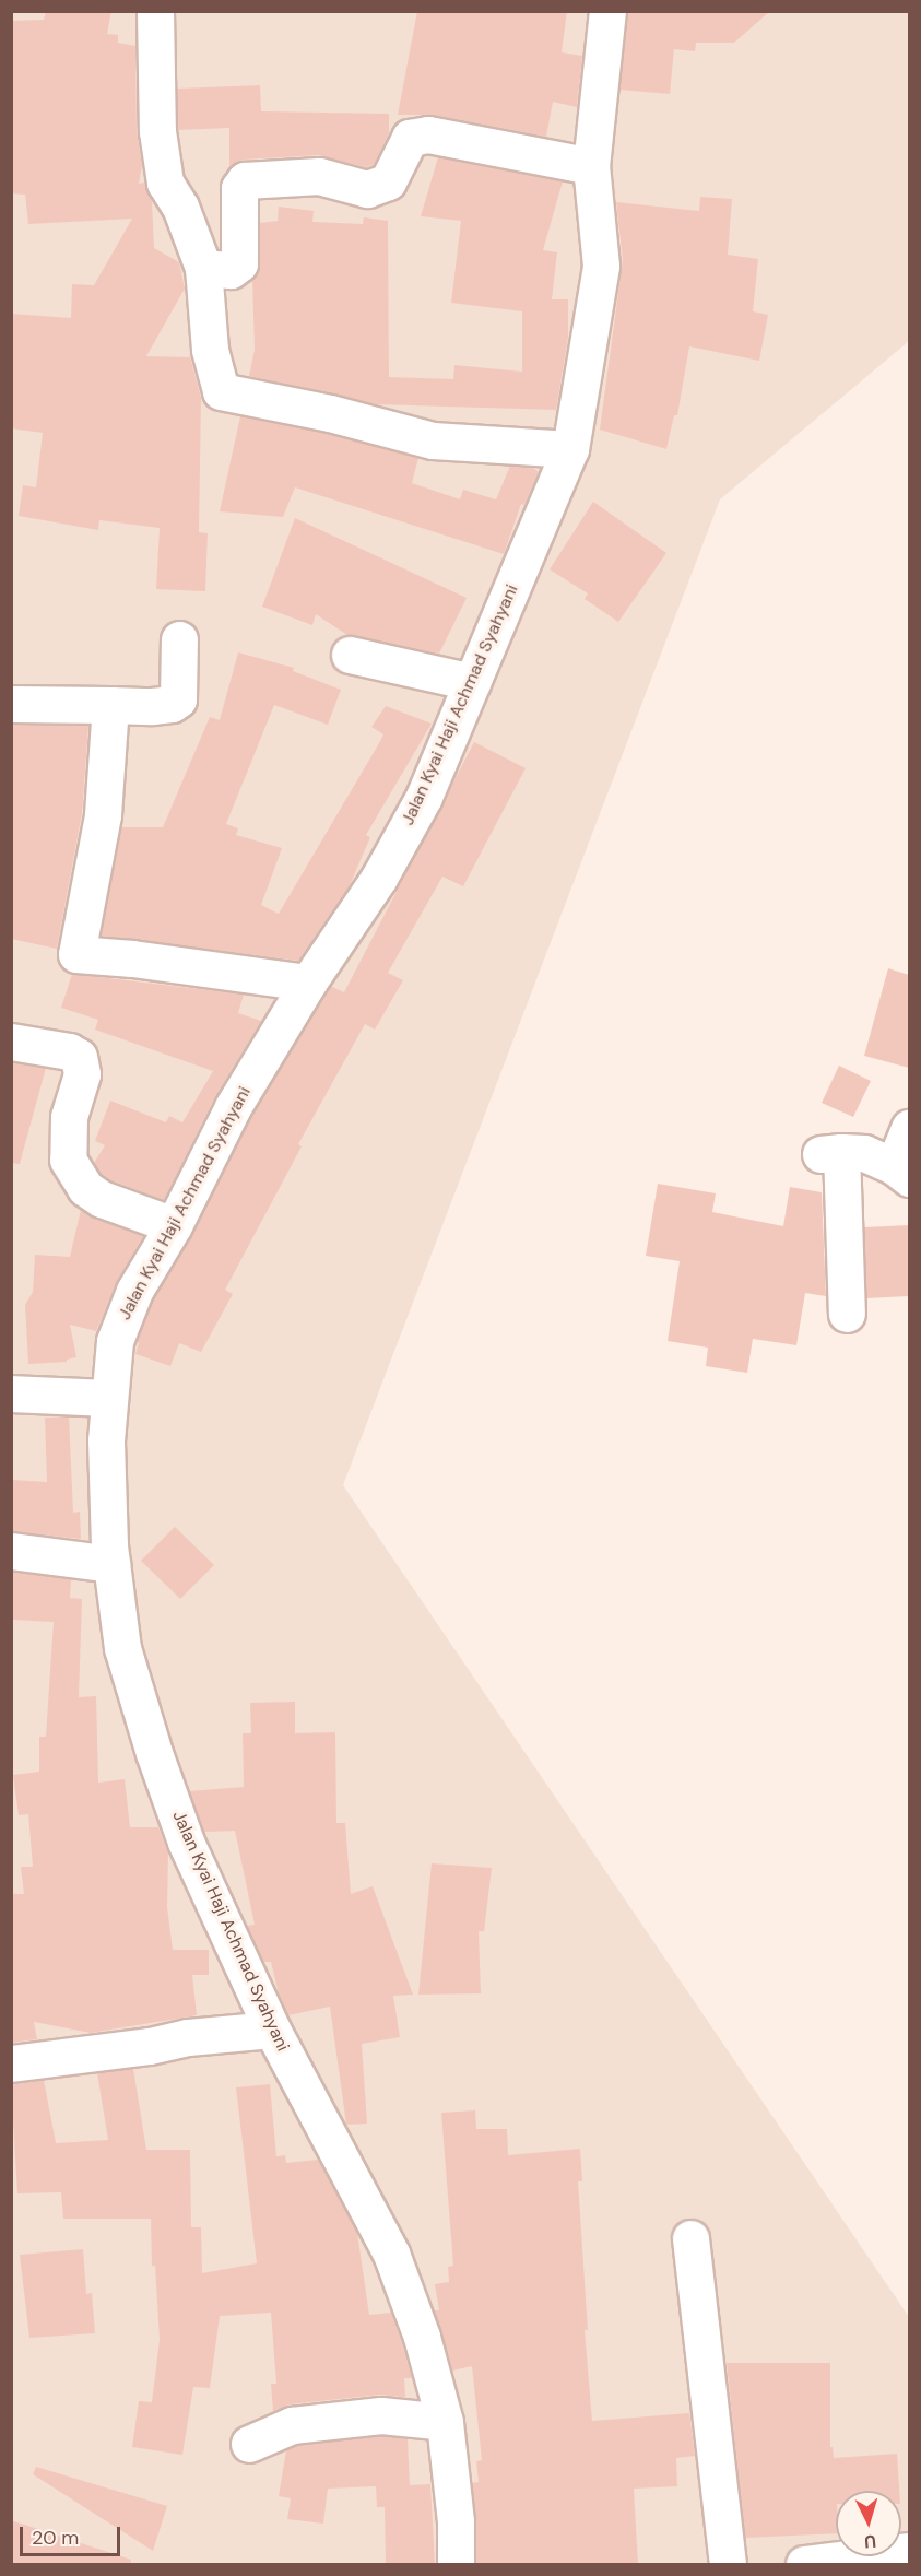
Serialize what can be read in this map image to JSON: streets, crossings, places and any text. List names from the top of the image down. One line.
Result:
{"streets":{"street":["Jalan Kyai Haji Achmad Syahyani"]},"scale_bar":"20 m","north":"bottom"}
